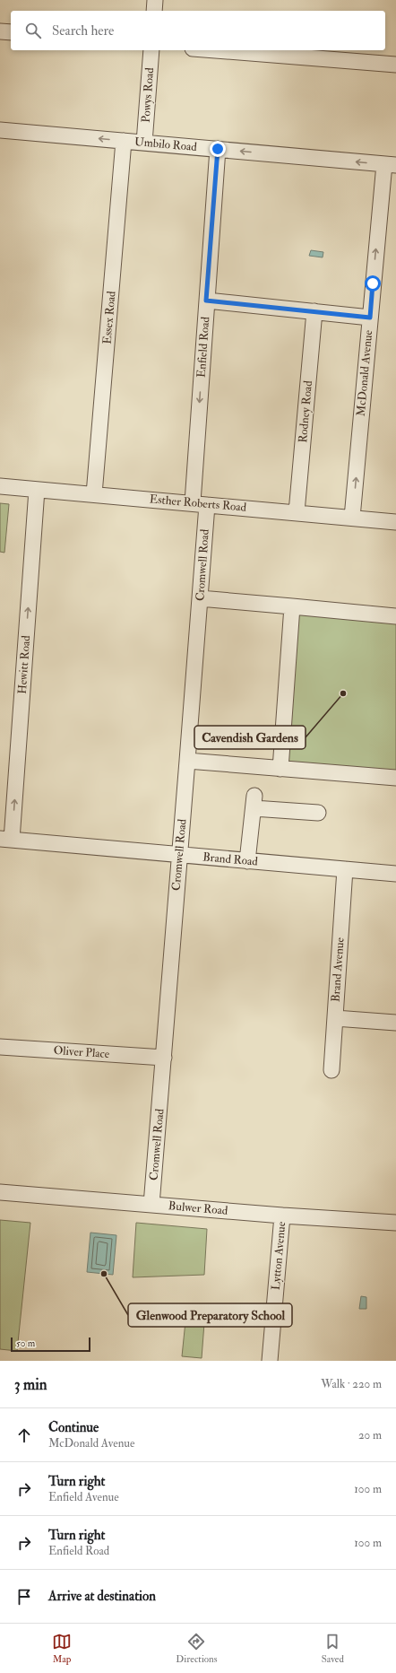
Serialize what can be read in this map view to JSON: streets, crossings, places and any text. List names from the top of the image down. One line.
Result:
{"streets":{"street":["Powys Road","Umbilo Road","Essex Road","Enfield Road","McDonald Avenue","Rodney Road","Esther Roberts Road","Cromwell Road","Hewitt Road","Brand Road","Brand Avenue","Oliver Place","Bulwer Road","Lytton Avenue"]},"crossings":[["Powys Road","Umbilo Road"],["Umbilo Road","Essex Road"],["Umbilo Road","Enfield Road"],["Umbilo Road","McDonald Avenue"],["Essex Road","Esther Roberts Road"],["Enfield Road","Esther Roberts Road"],["Enfield Road","Cromwell Road"],["McDonald Avenue","Esther Roberts Road"],["Rodney Road","Esther Roberts Road"],["Esther Roberts Road","Cromwell Road"],["Esther Roberts Road","Hewitt Road"],["Cromwell Road","Brand Road"],["Cromwell Road","Oliver Place"],["Cromwell Road","Bulwer Road"],["Hewitt Road","Brand Road"],["Brand Road","Brand Avenue"],["Bulwer Road","Lytton Avenue"]],"one_way":["Enfield Road","McDonald Avenue","Hewitt Road"],"places":["Cavendish Gardens","Glenwood Preparatory School"],"scale_bar":"50 m","page":{"search":"Search here","scale":"50 m","heading":["3 min","Walk · 220 m"],"list":[["Continue","McDonald Avenue","20 m"],["Turn right","Enfield Avenue","100 m"],["Turn right","Enfield Road","100 m"],"Arrive at destination"],"nav":["Map","Directions","Saved"]}}
